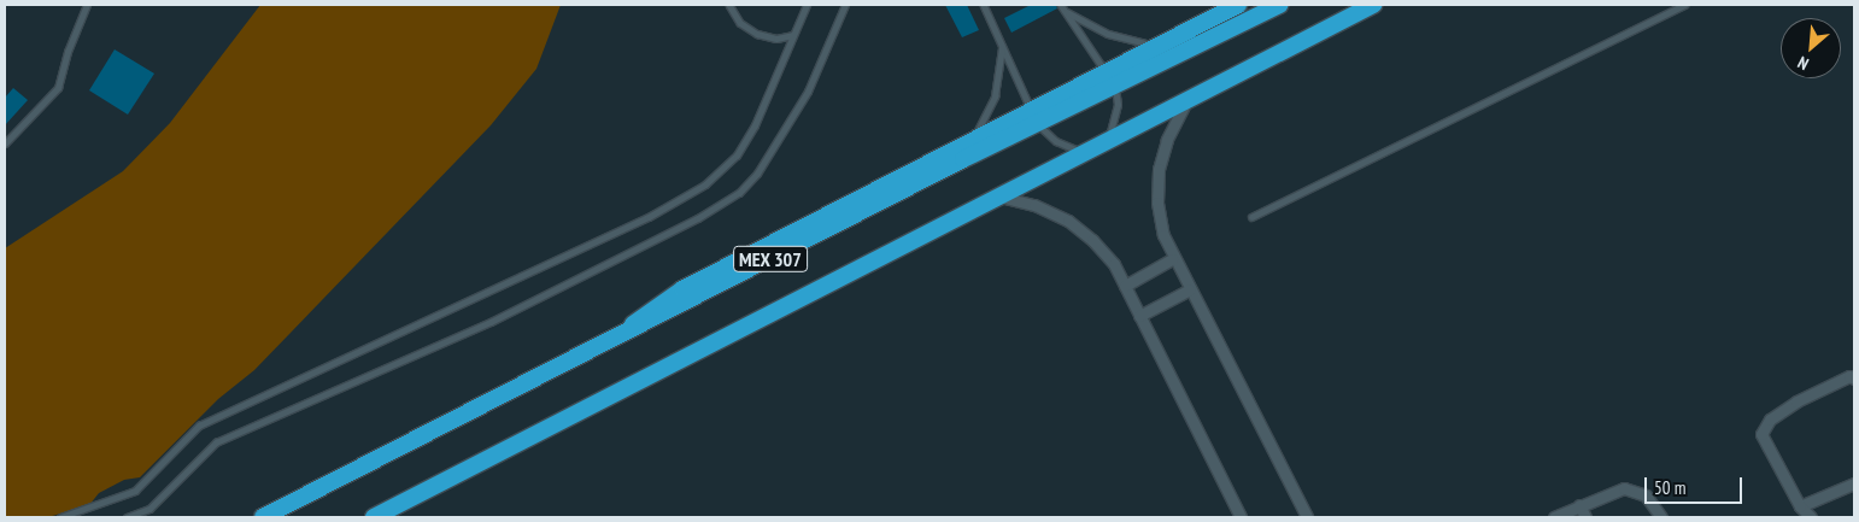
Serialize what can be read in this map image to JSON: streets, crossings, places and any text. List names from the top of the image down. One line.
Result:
{"streets":{"highway":["MEX 307"]},"scale_bar":"50 m","north":"bottom left"}
